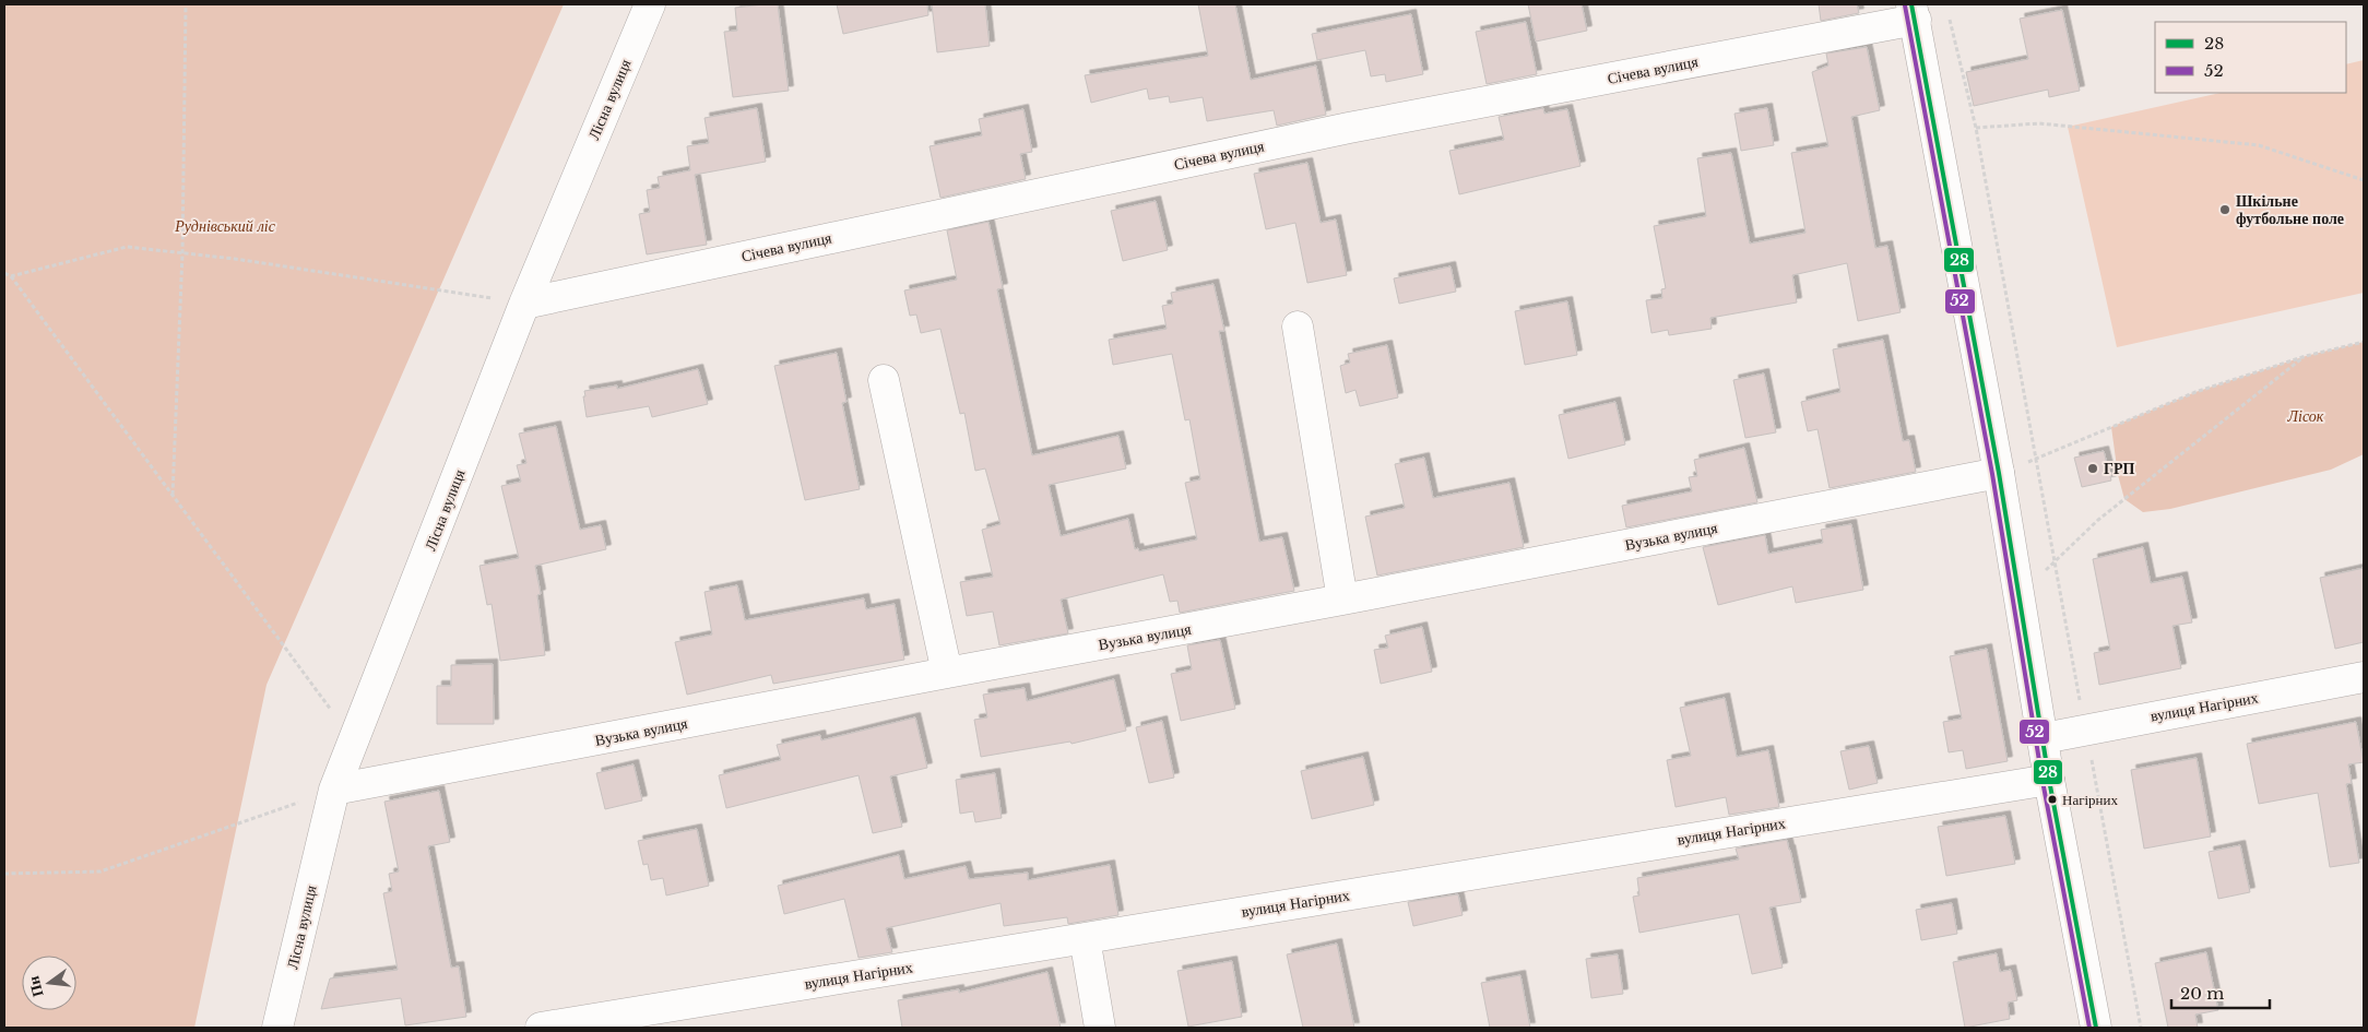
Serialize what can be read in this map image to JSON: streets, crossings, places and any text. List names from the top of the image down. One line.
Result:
{"streets":{"street":["Січева вулиця","Лісна вулиця","Вузька вулиця","вулиця Нагірних"]},"crossings":[["Січева вулиця","Лісна вулиця"],["Лісна вулиця","Вузька вулиця"]],"parks":["Руднівський ліс","Лісок"],"places":["Шкільне футбольне поле","ГРП","Нагірних"],"lines":["transit line 28","transit line 52"],"legend":["28","52"],"scale_bar":"20 m","north":"left"}
